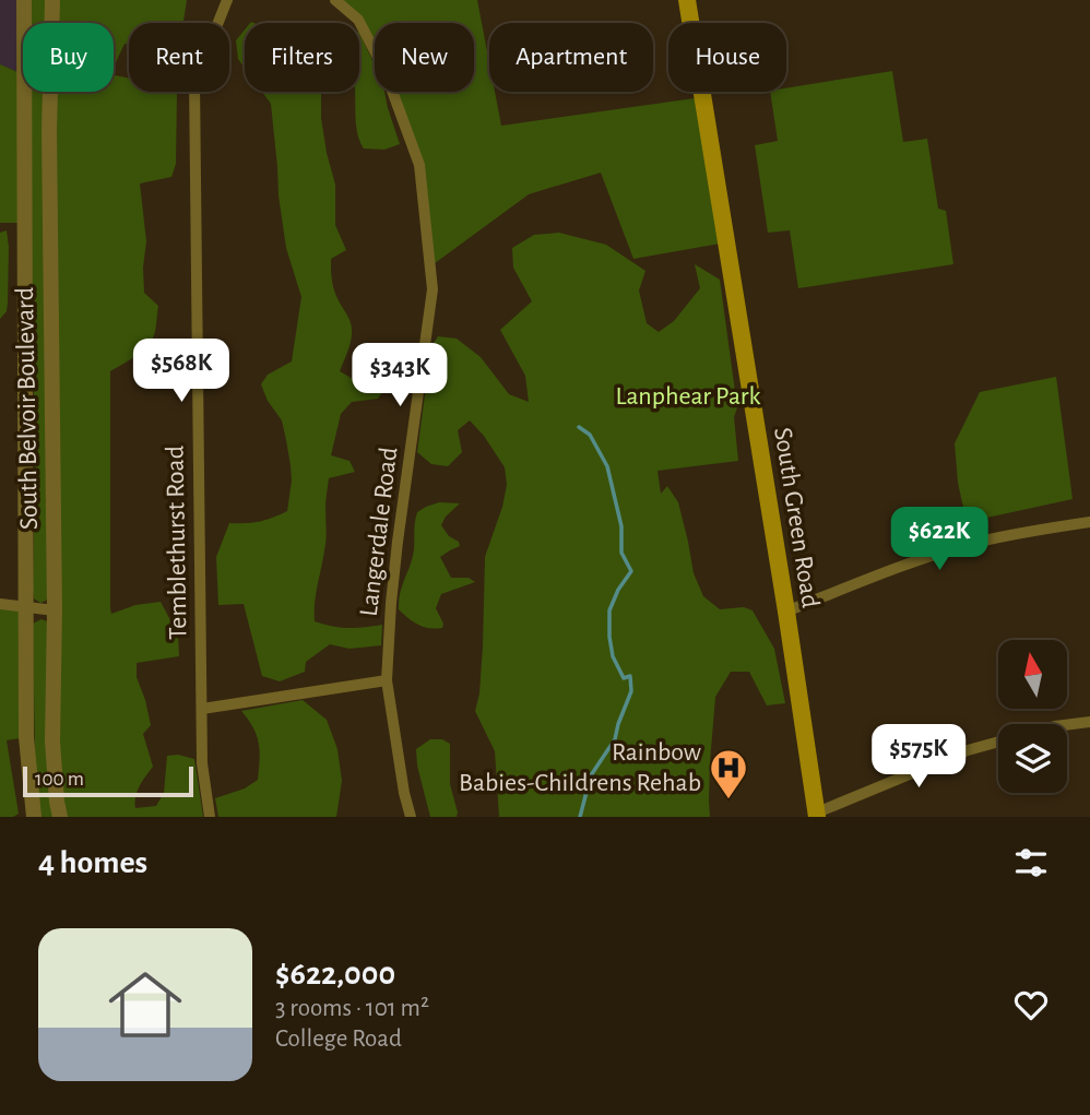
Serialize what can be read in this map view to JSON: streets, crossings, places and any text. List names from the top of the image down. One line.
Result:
{"streets":{"main road":["South Green Road"],"street":["South Belvoir Boulevard","Langerdale Road","Temblethurst Road"]},"parks":["Lanphear Park"],"places":{"hospital":["Rainbow Babies-Childrens Rehab"]},"scale_bar":"100 m","north":"top","page":{"chip":["Buy","Rent","Filters","New","Apartment","House"],"price":["$568K","$343K","$622K","$575K"],"scale":"100 m","heading":"4 homes","list":[{"name":"$622,000","note":"3 rooms · 101 m² · College Road"}]}}
